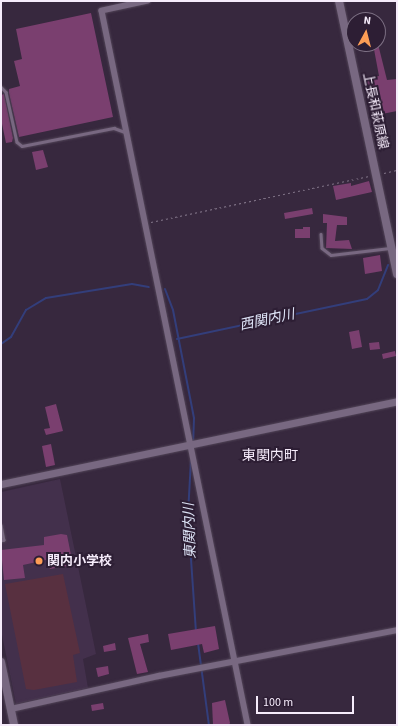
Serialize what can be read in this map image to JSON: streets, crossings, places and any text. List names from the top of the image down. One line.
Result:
{"streets":{"main road":["上長和萩原線"]},"districts":["東関内町"],"water":["西関内川","東関内川"],"places":["関内小学校"],"scale_bar":"100 m","north":"top"}
